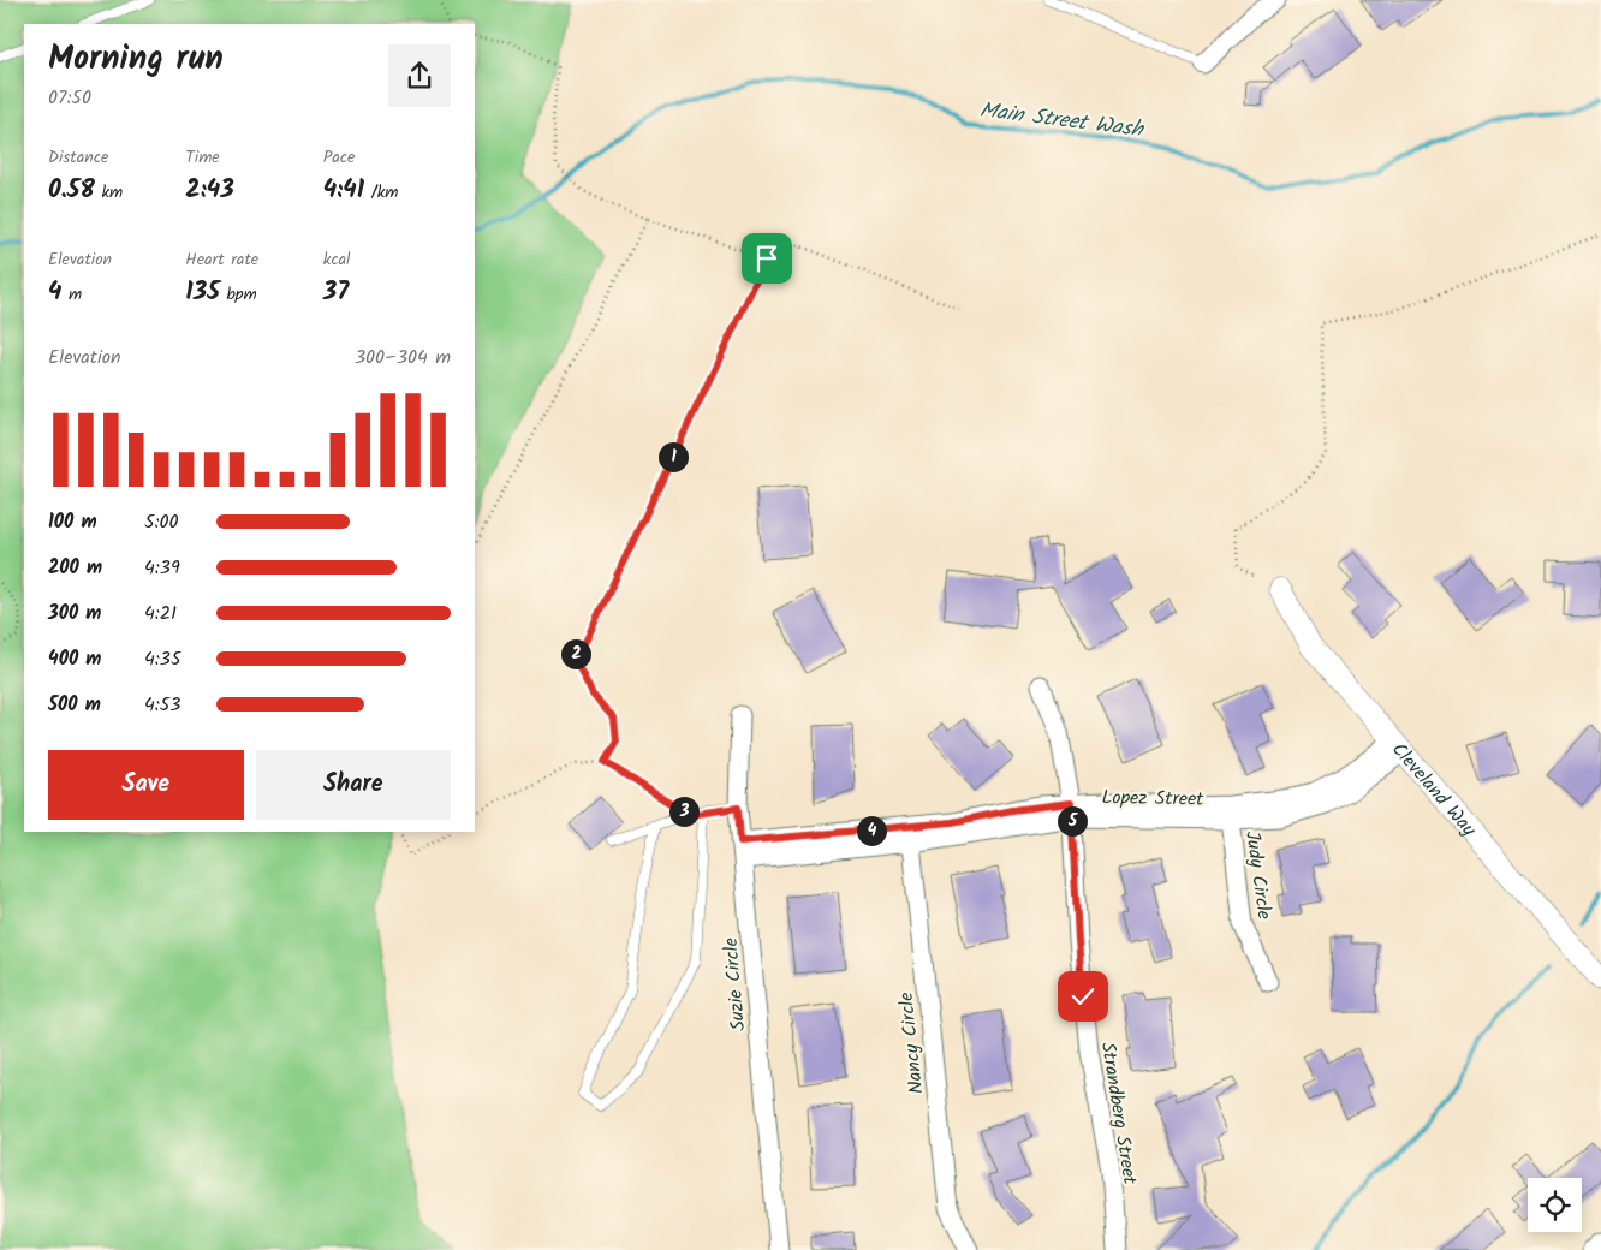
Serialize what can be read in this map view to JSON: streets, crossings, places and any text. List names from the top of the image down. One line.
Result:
{"streets":{"street":["Cleveland Way","Lopez Street","Judy Circle","Suzie Circle","Nancy Circle","Strandberg Street"]},"crossings":[["Cleveland Way","Lopez Street"],["Lopez Street","Judy Circle"],["Lopez Street","Suzie Circle"],["Lopez Street","Nancy Circle"],["Lopez Street","Strandberg Street"]],"water":["Main Street Wash"],"page":{"heading":["Morning run","07:50"],"stats":[["Distance","0.58 km"],["Time","2:43"],["Pace","4:41 /km"],["Elevation","4 m"],["Heart rate","135 bpm"],["kcal","37"]],"chart":["Elevation","300–304 m"],"pins":["1","2","3","5","4"],"list":[{"name":"100 m","note":"5:00"},{"name":"200 m","note":"4:39"},{"name":"300 m","note":"4:21"},{"name":"400 m","note":"4:35"},{"name":"500 m","note":"4:53"}],"buttons":["Save","Share"]}}
